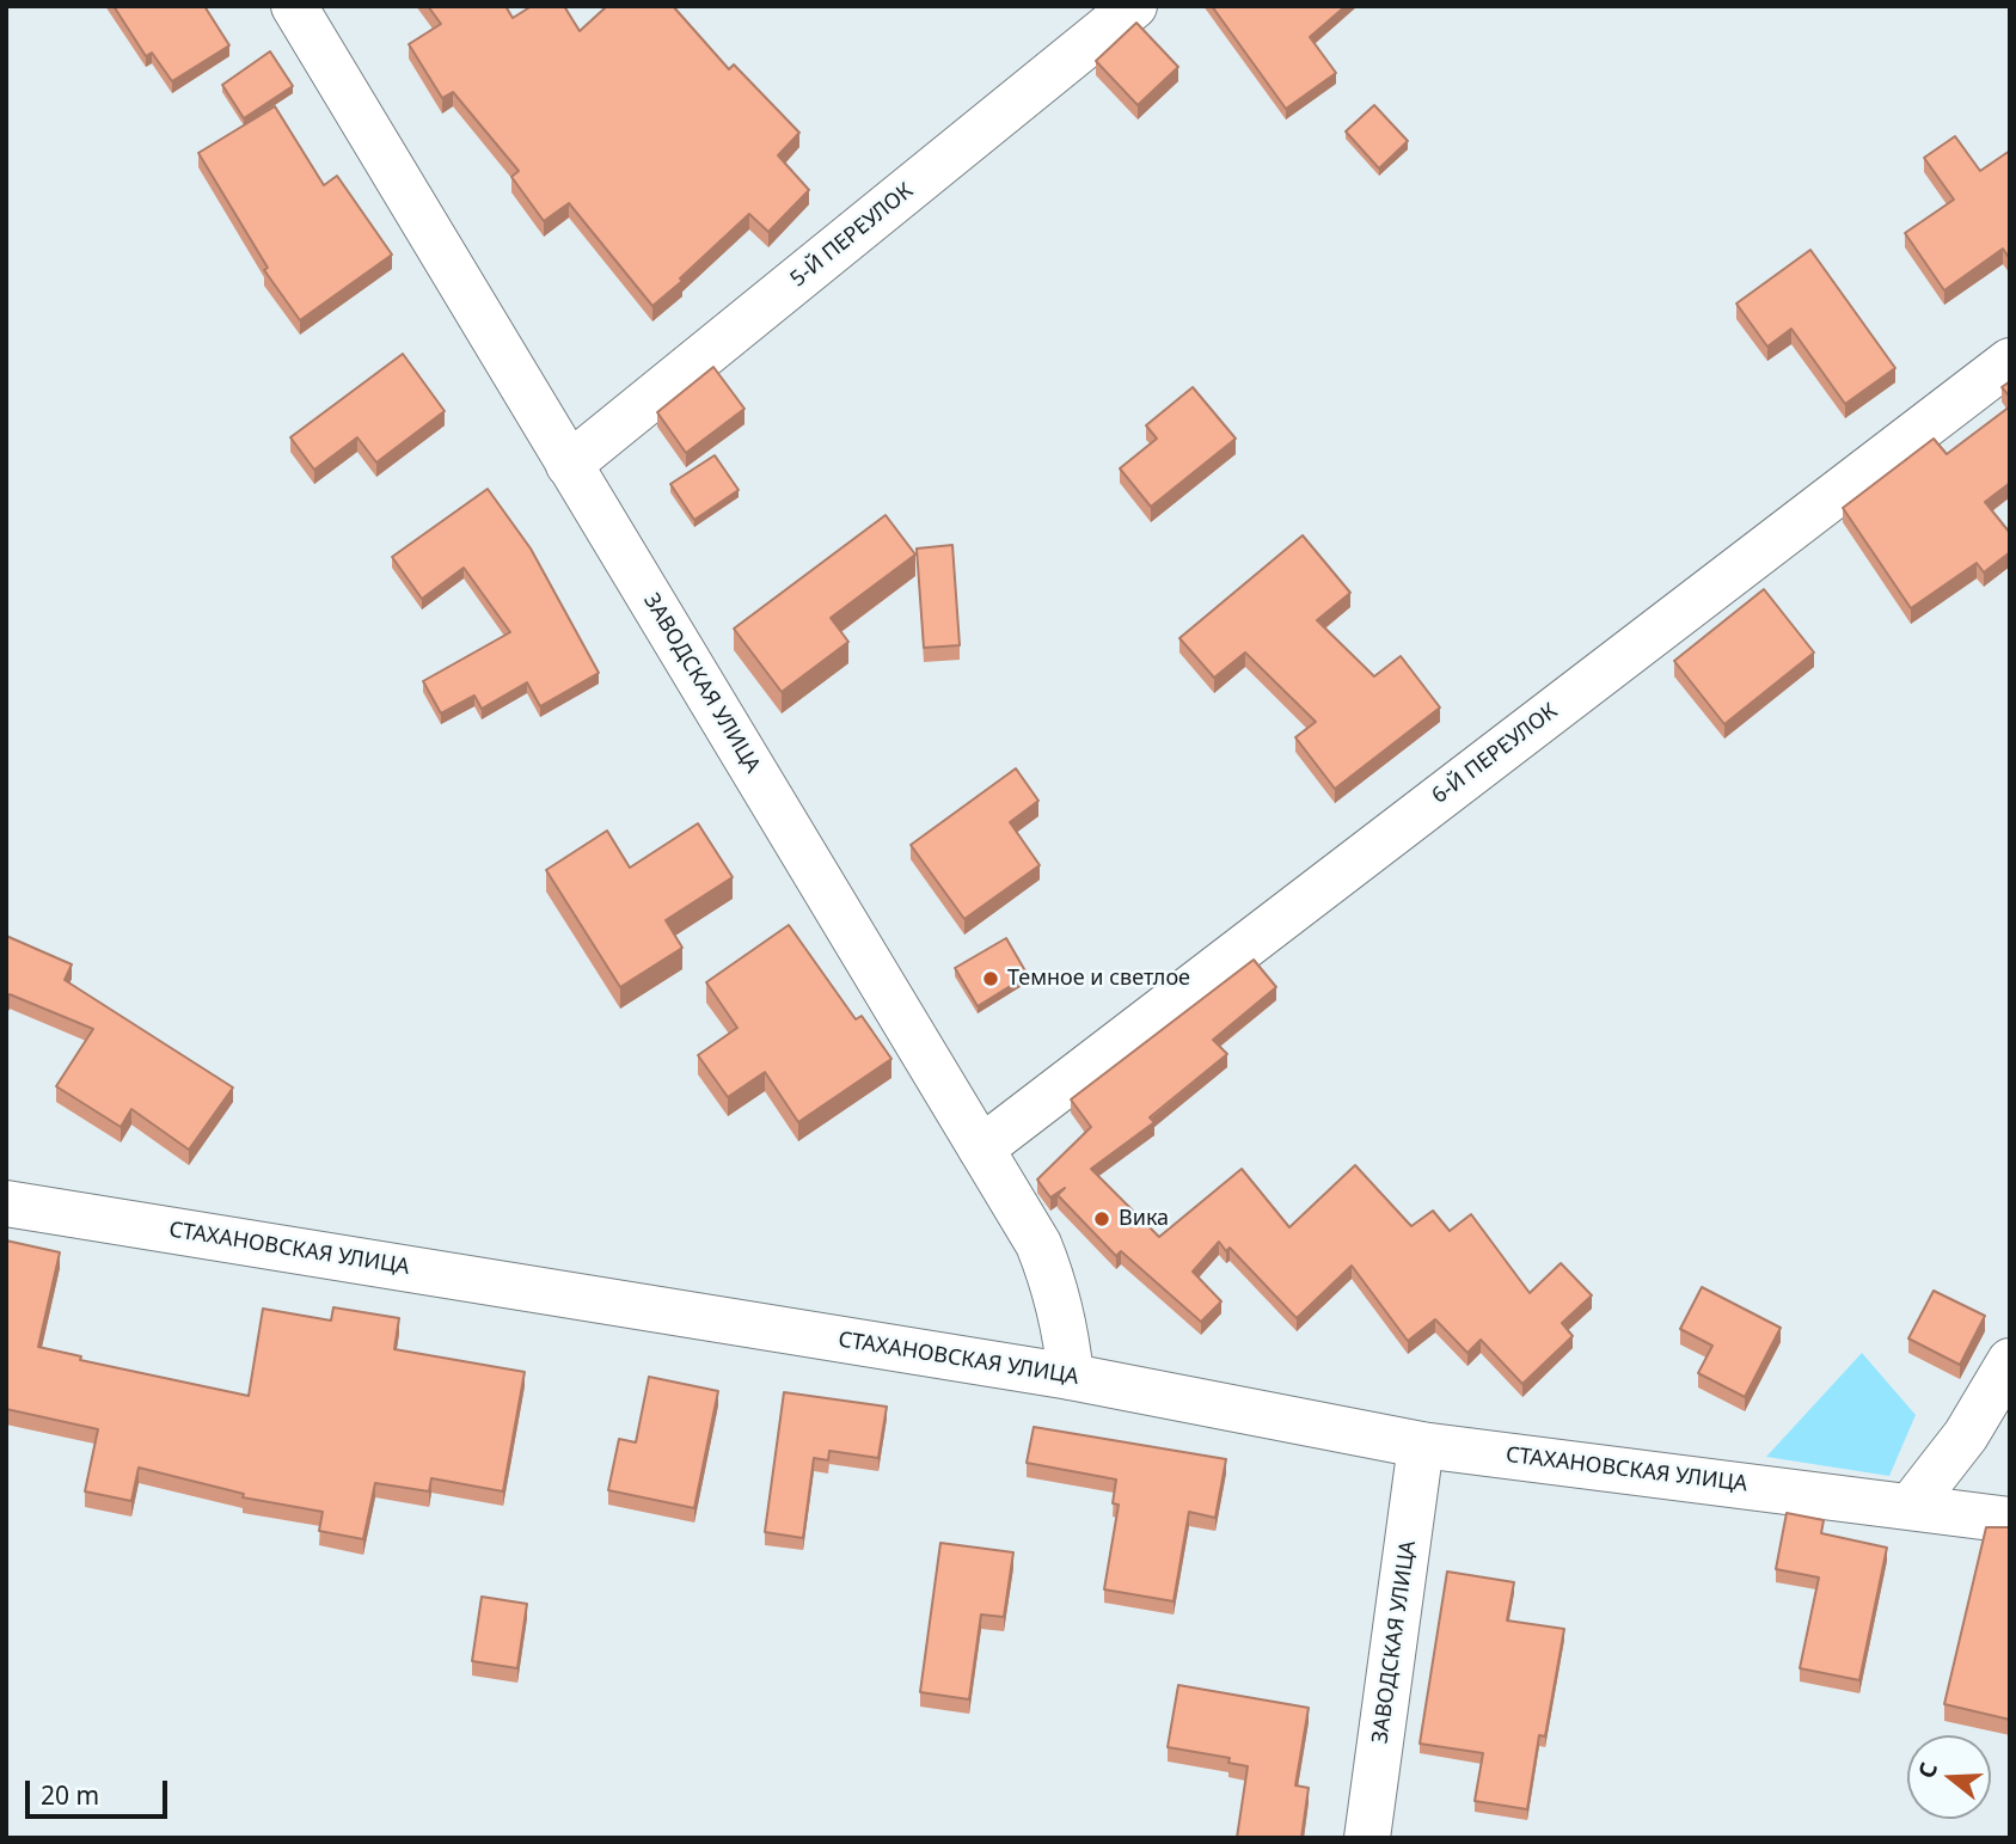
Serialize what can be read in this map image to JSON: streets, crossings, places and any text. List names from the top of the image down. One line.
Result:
{"streets":{"street":["5-Й ПЕРЕУЛОК","ЗАВОДСКАЯ УЛИЦА","6-Й ПЕРЕУЛОК","СТАХАНОВСКАЯ УЛИЦА"]},"crossings":[["5-Й ПЕРЕУЛОК","ЗАВОДСКАЯ УЛИЦА"],["ЗАВОДСКАЯ УЛИЦА","6-Й ПЕРЕУЛОК"],["ЗАВОДСКАЯ УЛИЦА","СТАХАНОВСКАЯ УЛИЦА"]],"places":["Темное и светлое","Вика"],"scale_bar":"20 m","north":"left"}
